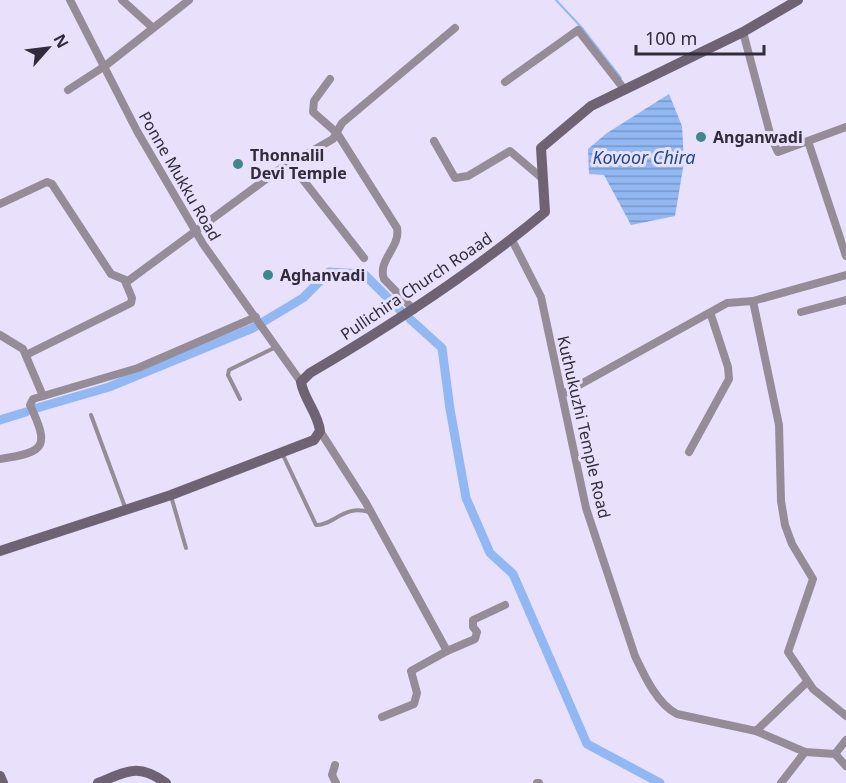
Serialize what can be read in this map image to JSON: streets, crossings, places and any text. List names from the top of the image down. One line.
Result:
{"streets":{"main road":["Pullichira Church Roaad"],"street":["Ponne Mukku Road","Kuthukuzhi Temple Road"]},"crossings":[["Ponne Mukku Road","Pullichira Church Roaad"],["Pullichira Church Roaad","Kuthukuzhi Temple Road"]],"water":["Kovoor Chira"],"places":["Anganwadi","Thonnalil Devi Temple","Aghanvadi"],"scale_bar":"100 m","north":"top right"}
